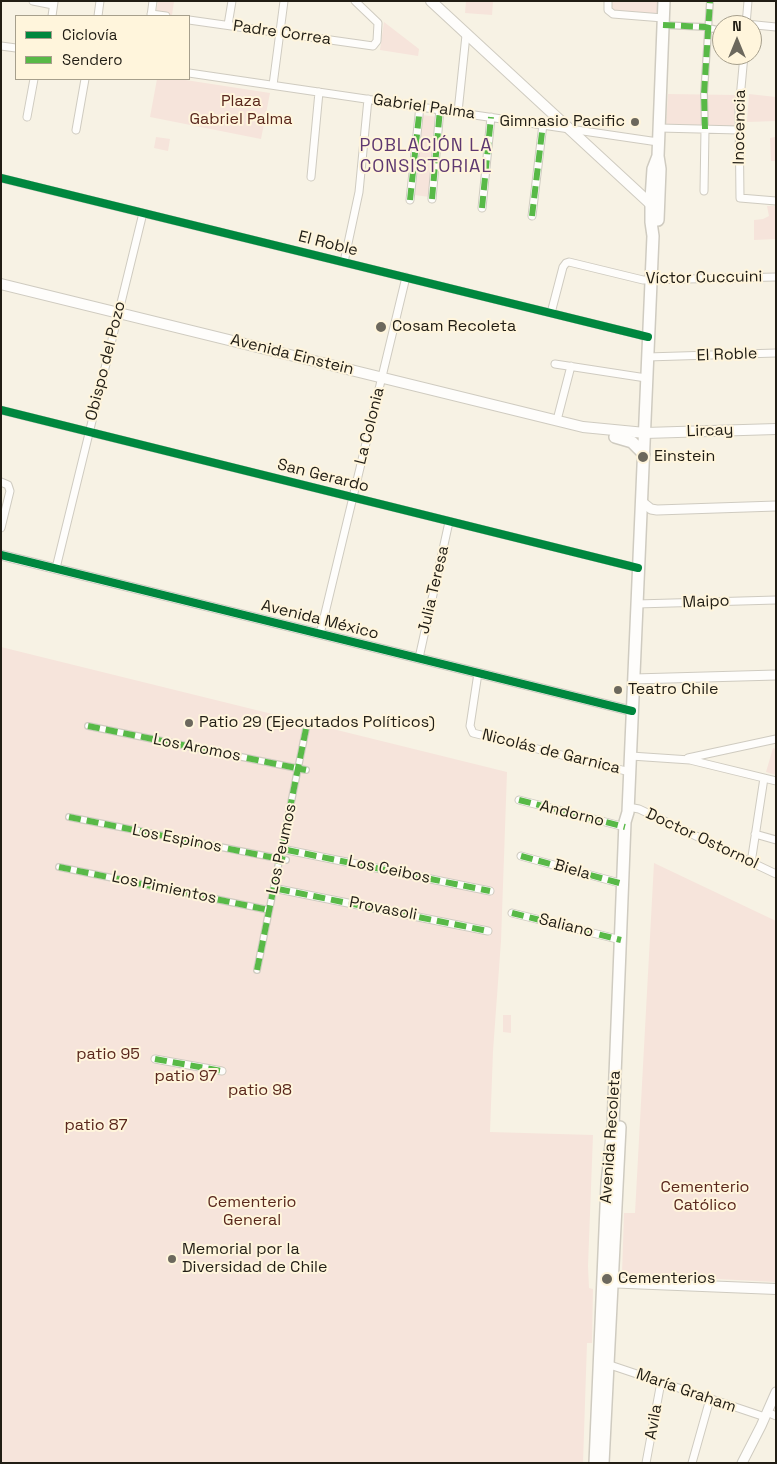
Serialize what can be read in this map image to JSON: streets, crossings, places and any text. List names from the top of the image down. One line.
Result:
{"streets":{"main road":["Avenida Einstein","Lircay","Avenida Recoleta"],"street":["Padre Correa","Gabriel Palma","Inocencia","El Roble","Víctor Cuccuini","Obispo del Pozo","La Colonia","San Gerardo","Julia Teresa","Maipo","Avenida México","Los Aromos","Nicolás de Garnica","Andorno","Los Espinos","Doctor Ostornol","Los Peumos","Los Ceibos","Biela","Los Pimientos","Provasoli","Saliano","María Graham","Avila"]},"crossings":[["Gabriel Palma","Avenida Recoleta"],["El Roble","Víctor Cuccuini"],["El Roble","Obispo del Pozo"],["El Roble","La Colonia"],["El Roble","Avenida Recoleta"],["Víctor Cuccuini","Avenida Recoleta"],["Avenida Einstein","Obispo del Pozo"],["Avenida Einstein","La Colonia"],["Avenida Einstein","Lircay"],["Avenida Einstein","Avenida Recoleta"],["Obispo del Pozo","San Gerardo"],["Obispo del Pozo","Avenida México"],["La Colonia","San Gerardo"],["La Colonia","Avenida México"],["Lircay","Avenida Recoleta"],["San Gerardo","Julia Teresa"],["San Gerardo","Avenida Recoleta"],["Julia Teresa","Avenida México"],["Maipo","Avenida Recoleta"],["Avenida México","Nicolás de Garnica"],["Avenida México","Avenida Recoleta"],["Los Aromos","Los Peumos"],["Nicolás de Garnica","Avenida Recoleta"],["Andorno","Avenida Recoleta"],["Los Espinos","Los Peumos"],["Doctor Ostornol","Avenida Recoleta"],["Los Peumos","Los Pimientos"],["Biela","Avenida Recoleta"],["Saliano","Avenida Recoleta"],["Avenida Recoleta","María Graham"],["María Graham","Avila"]],"districts":["POBLACIÓN LA CONSISTORIAL"],"parks":["Plaza Gabriel Palma","patio 95","patio 97","patio 98","patio 87","Cementerio Católico","Cementerio General"],"places":["Gimnasio Pacific","Cosam Recoleta","Einstein","Teatro Chile","Patio 29 (Ejecutados Políticos)","Memorial por la Diversidad de Chile","Cementerios"],"legend":["Ciclovía","Sendero"],"north":"top"}
